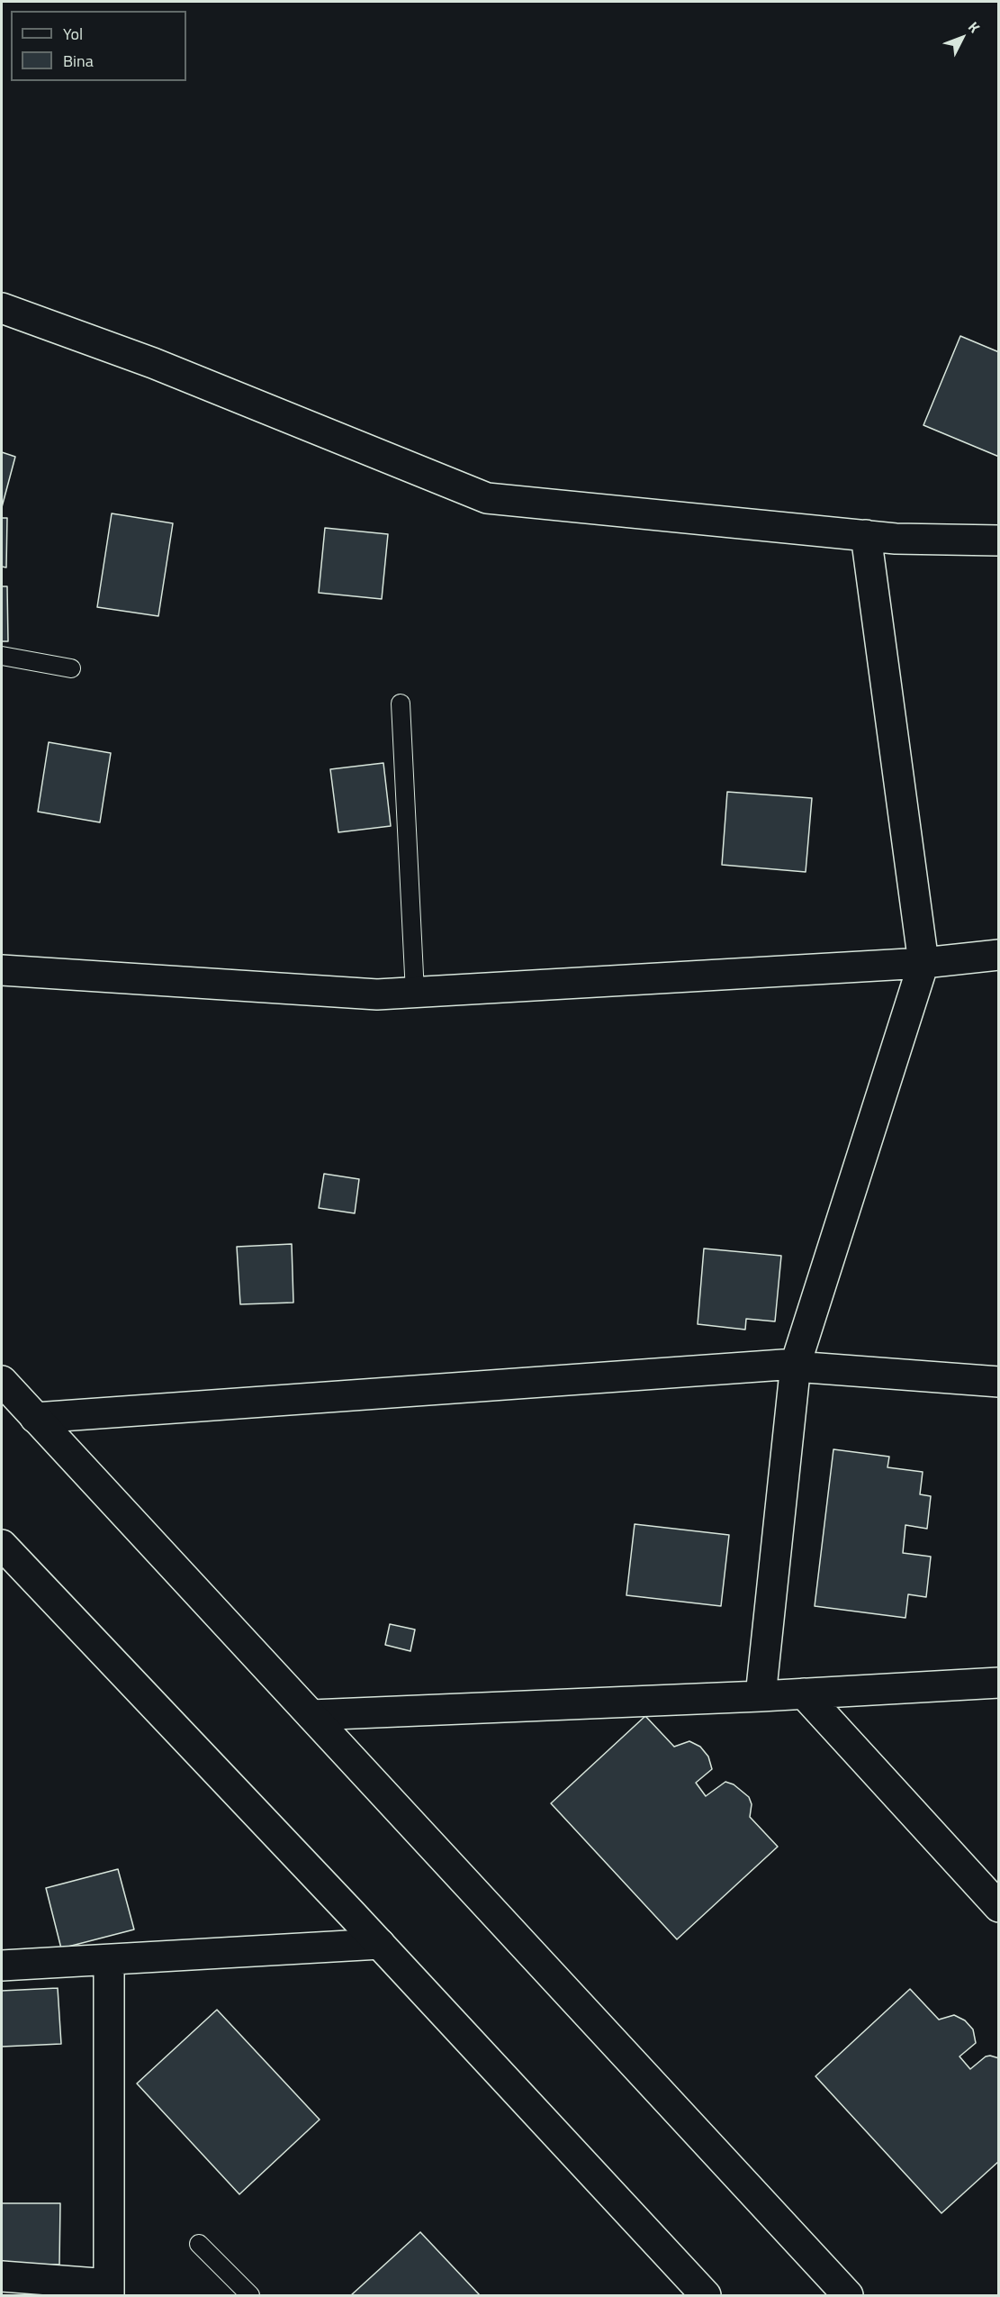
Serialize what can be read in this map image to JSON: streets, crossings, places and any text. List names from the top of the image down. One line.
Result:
{"legend":["Yol","Bina"],"north":"top right"}
